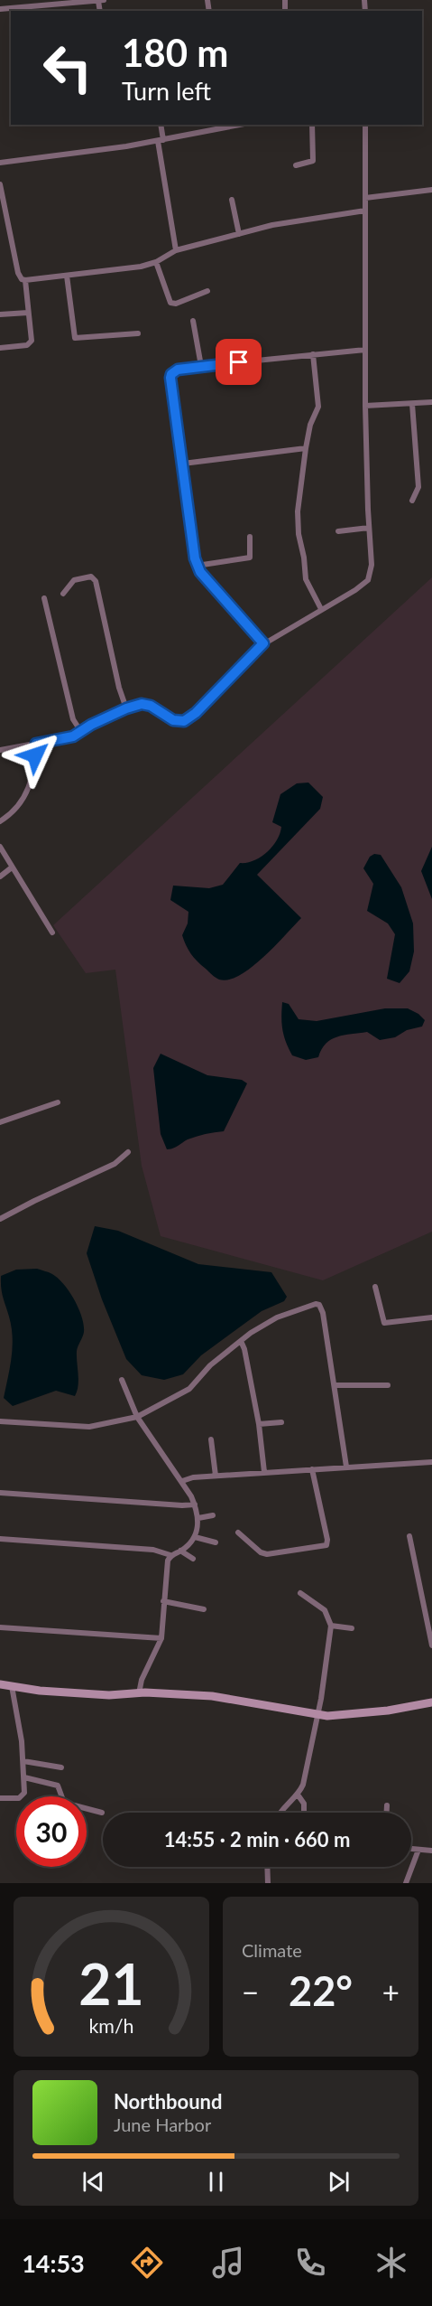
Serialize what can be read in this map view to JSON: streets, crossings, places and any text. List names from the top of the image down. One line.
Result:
{"page":{"turn":["180 m","Turn left"],"limit":"30","trip":"14:55 · 2 min · 660 m","tile":"Climate","heat":["−","22°","+"],"song":["Northbound","June Harbor"],"tabs":"14:53","gauge":["21","km/h"]}}
